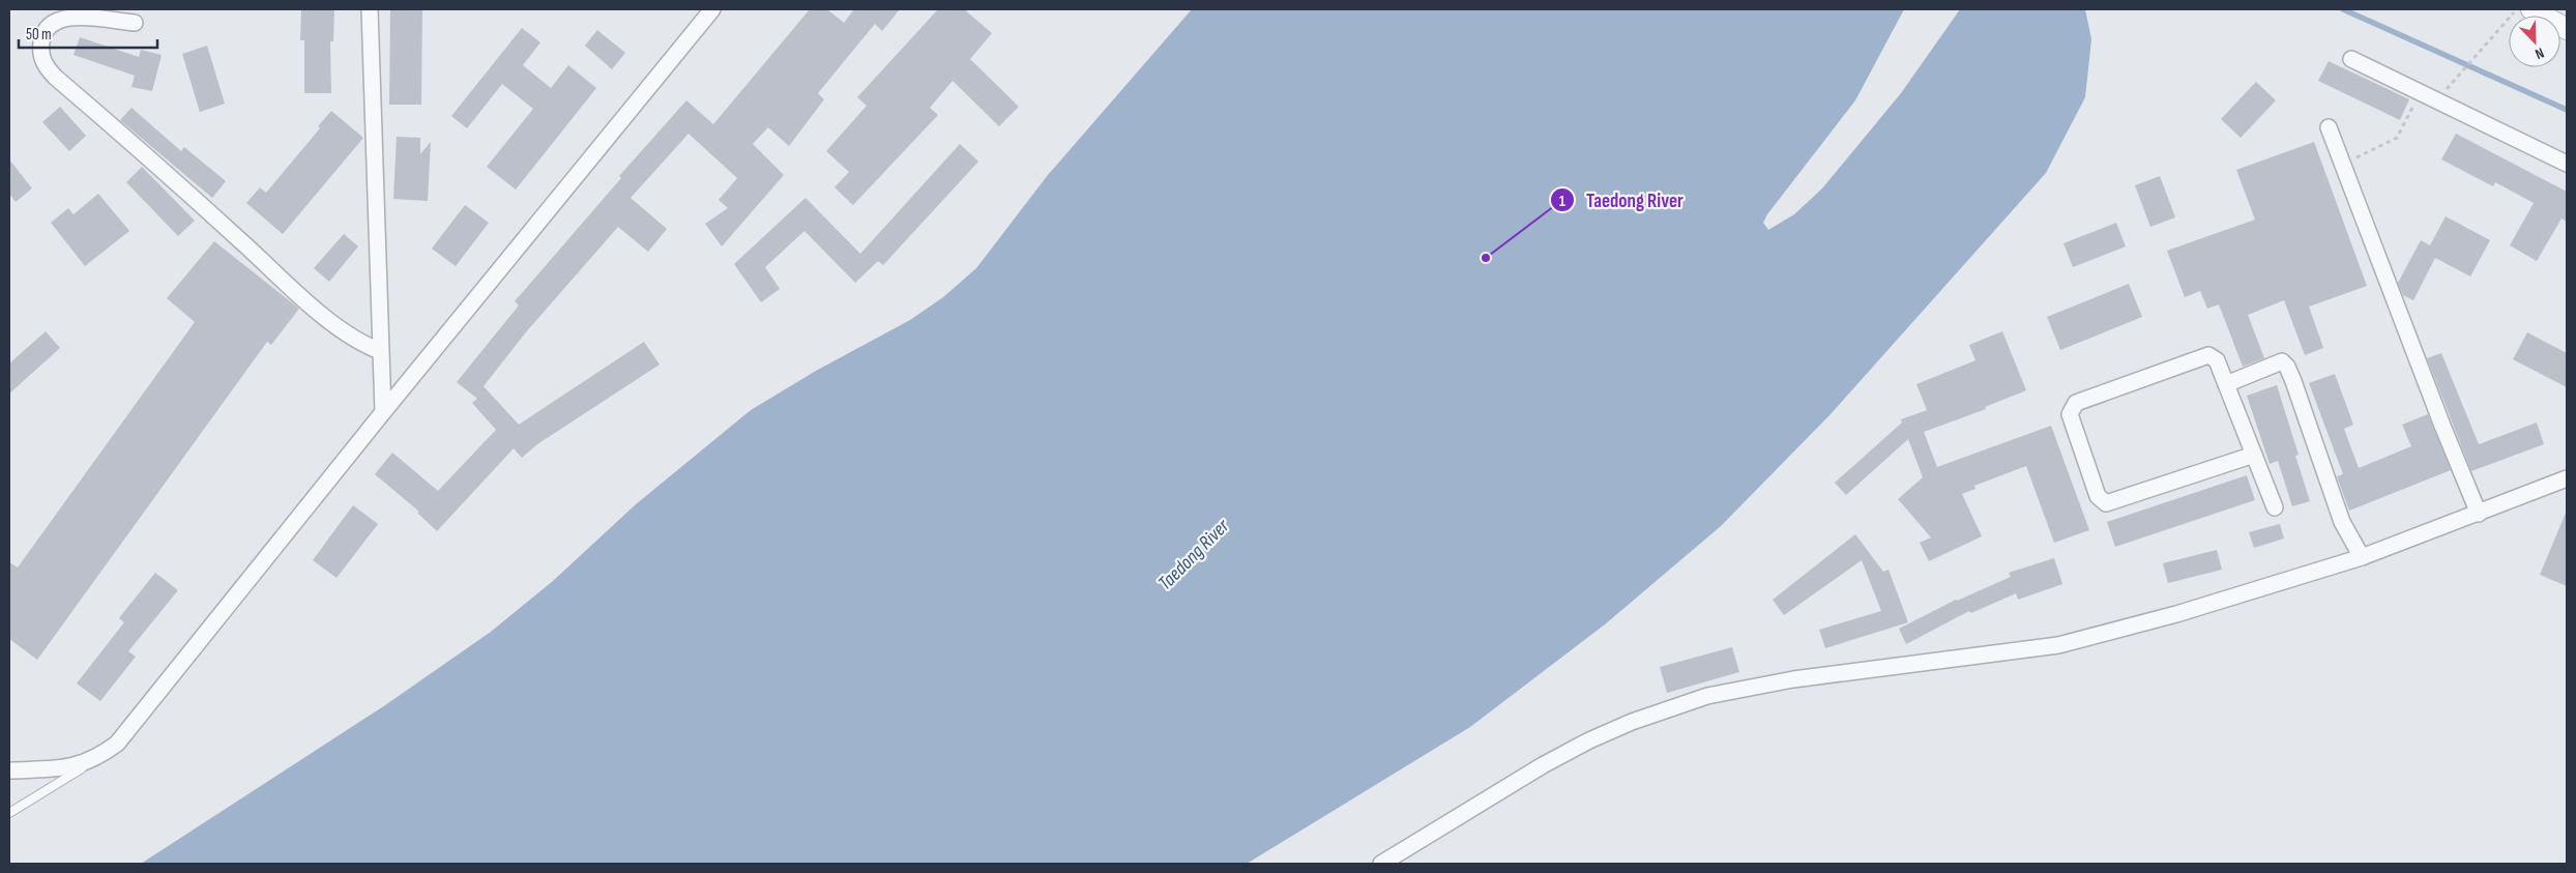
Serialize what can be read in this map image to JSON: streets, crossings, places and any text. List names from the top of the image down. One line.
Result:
{"water":["Taedong River"],"places":["Taedong River"],"scale_bar":"50 m","north":"bottom right"}
